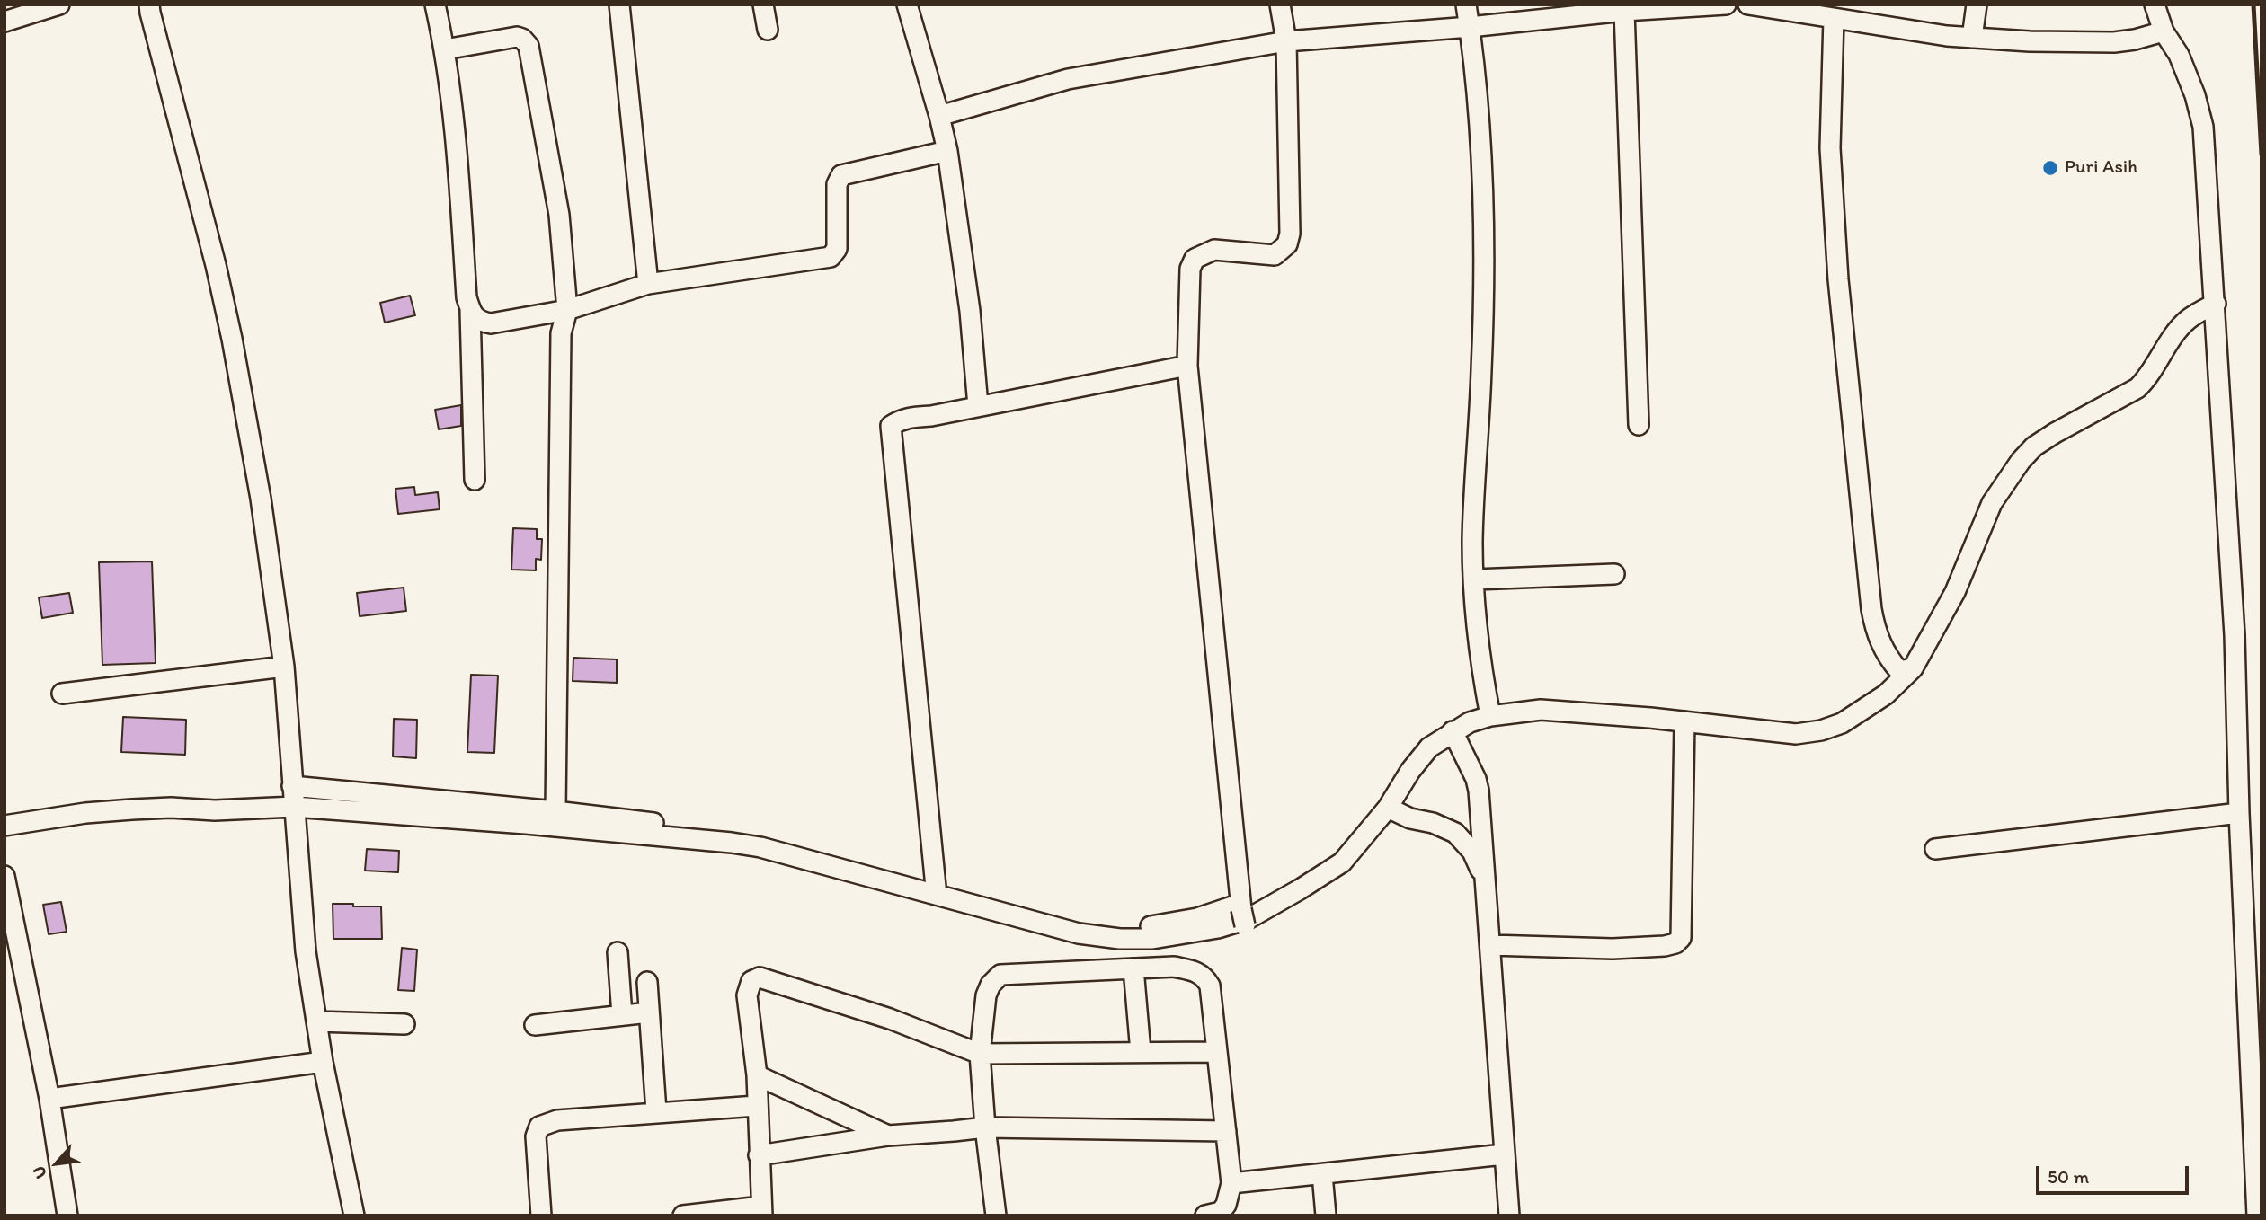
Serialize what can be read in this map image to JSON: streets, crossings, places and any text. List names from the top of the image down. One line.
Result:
{"places":["Puri Asih"],"scale_bar":"50 m","north":"bottom left"}
